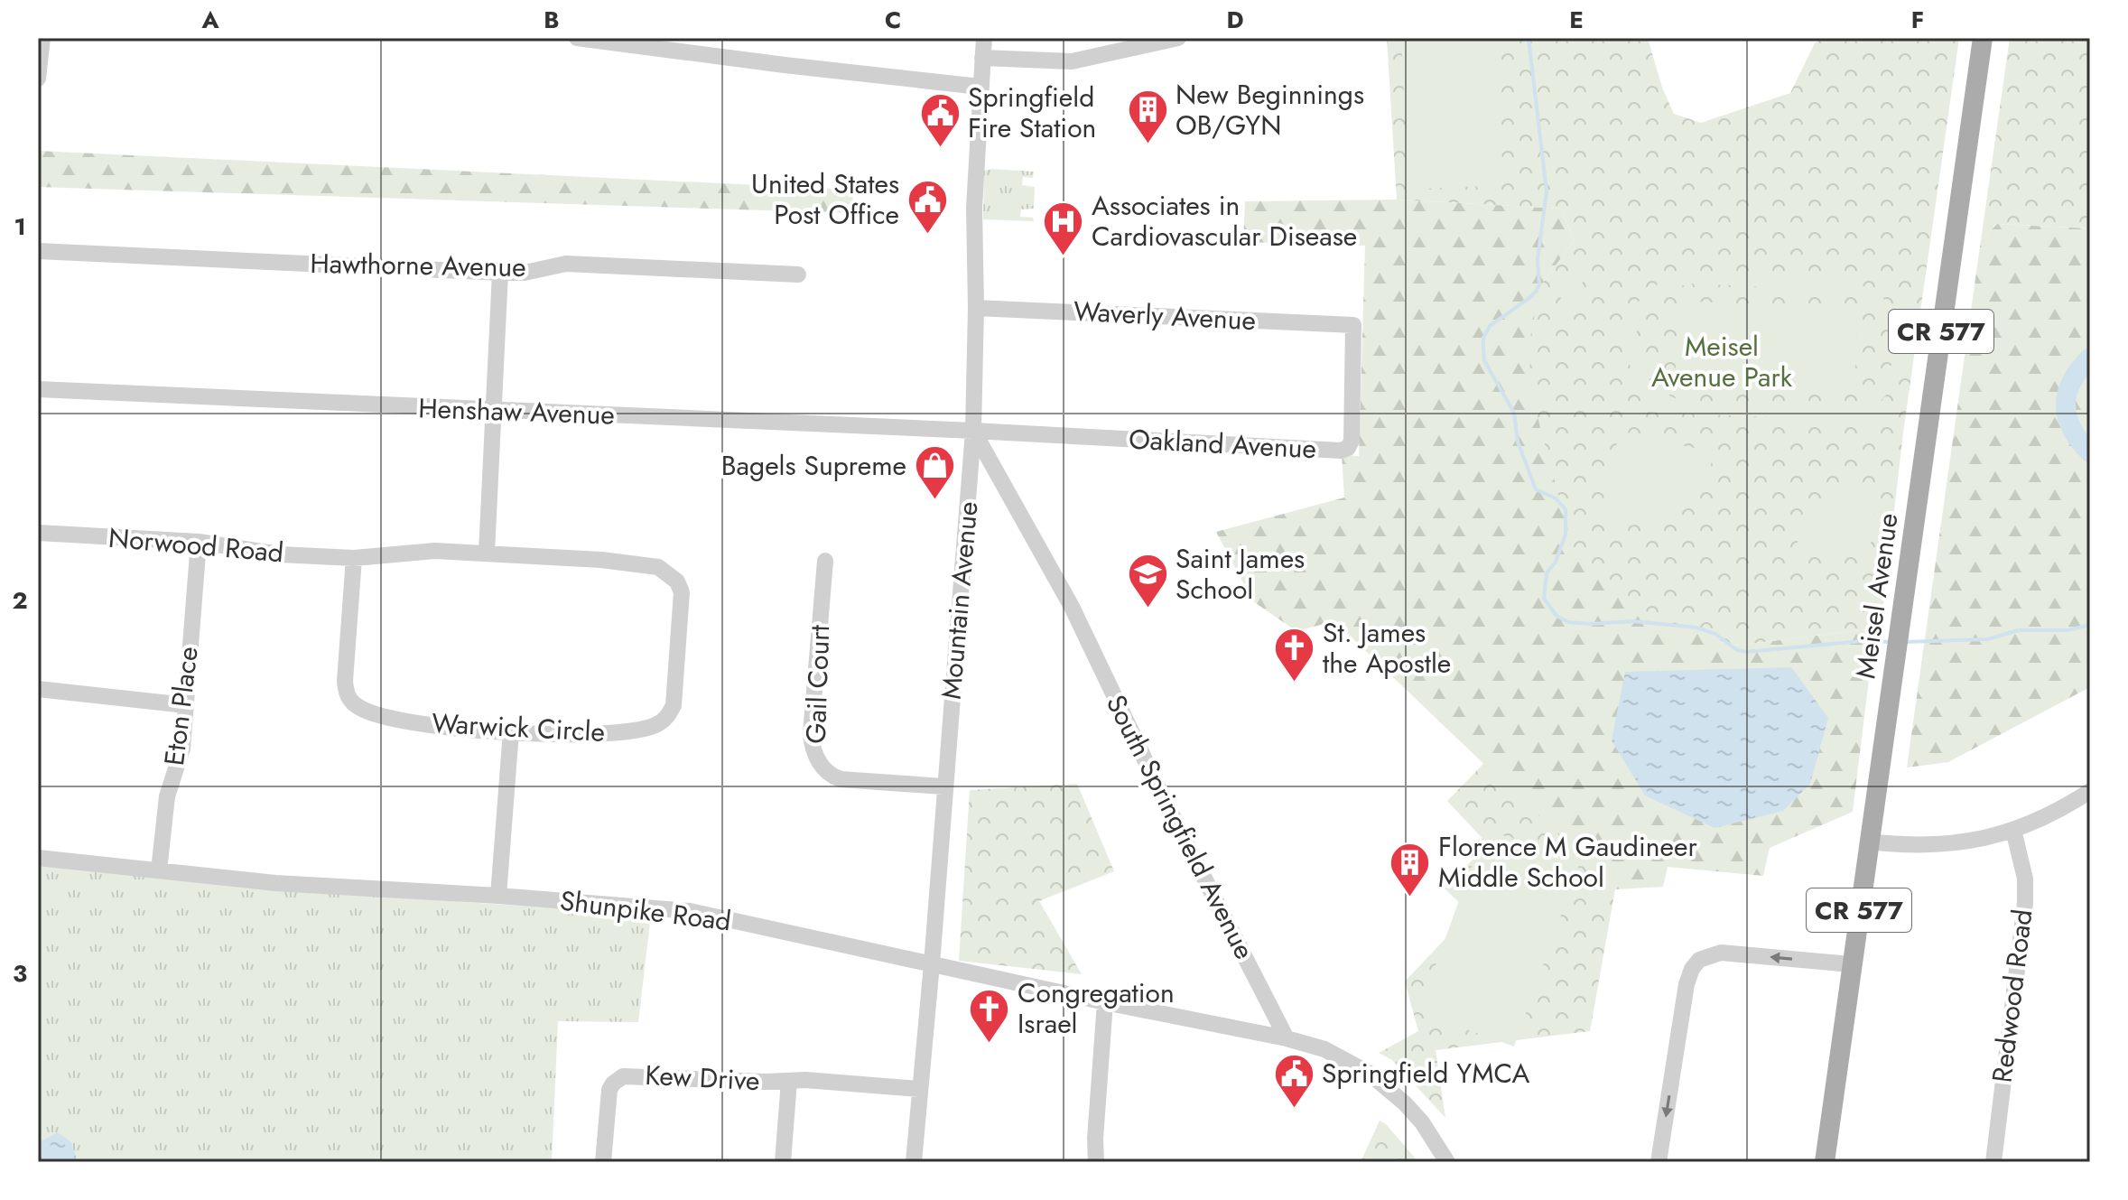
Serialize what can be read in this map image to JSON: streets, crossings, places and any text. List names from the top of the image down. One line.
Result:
{"streets":{"main road":["CR 577","Meisel Avenue"],"street":["Hawthorne Avenue","Waverly Avenue","Henshaw Avenue","Oakland Avenue","Norwood Road","Mountain Avenue","Gail Court","Eton Place","Warwick Circle","South Springfield Avenue","Shunpike Road","Redwood Road","Kew Drive"]},"crossings":[["Waverly Avenue","Oakland Avenue"],["Waverly Avenue","Mountain Avenue"],["Henshaw Avenue","Oakland Avenue"],["Henshaw Avenue","Mountain Avenue"],["Henshaw Avenue","South Springfield Avenue"],["Oakland Avenue","Mountain Avenue"],["Oakland Avenue","South Springfield Avenue"],["Norwood Road","Eton Place"],["Norwood Road","Warwick Circle"],["Mountain Avenue","Gail Court"],["Mountain Avenue","South Springfield Avenue"],["Mountain Avenue","Shunpike Road"],["Mountain Avenue","Kew Drive"],["Eton Place","Shunpike Road"],["South Springfield Avenue","Shunpike Road"]],"parks":["Meisel Avenue Park"],"places":{"building":["New Beginnings OB/GYN","Florence M Gaudineer Middle School"],"public building":["Springfield Fire Station","United States Post Office","Springfield YMCA"],"hospital":["Associates in Cardiovascular Disease"],"shop":["Bagels Supreme"],"school or university":["Saint James School"],"church":["St. James the Apostle","Congregation Israel"]},"grid":{"columns":["A","B","C","D","E","F"],"rows":["1","2","3"]}}
